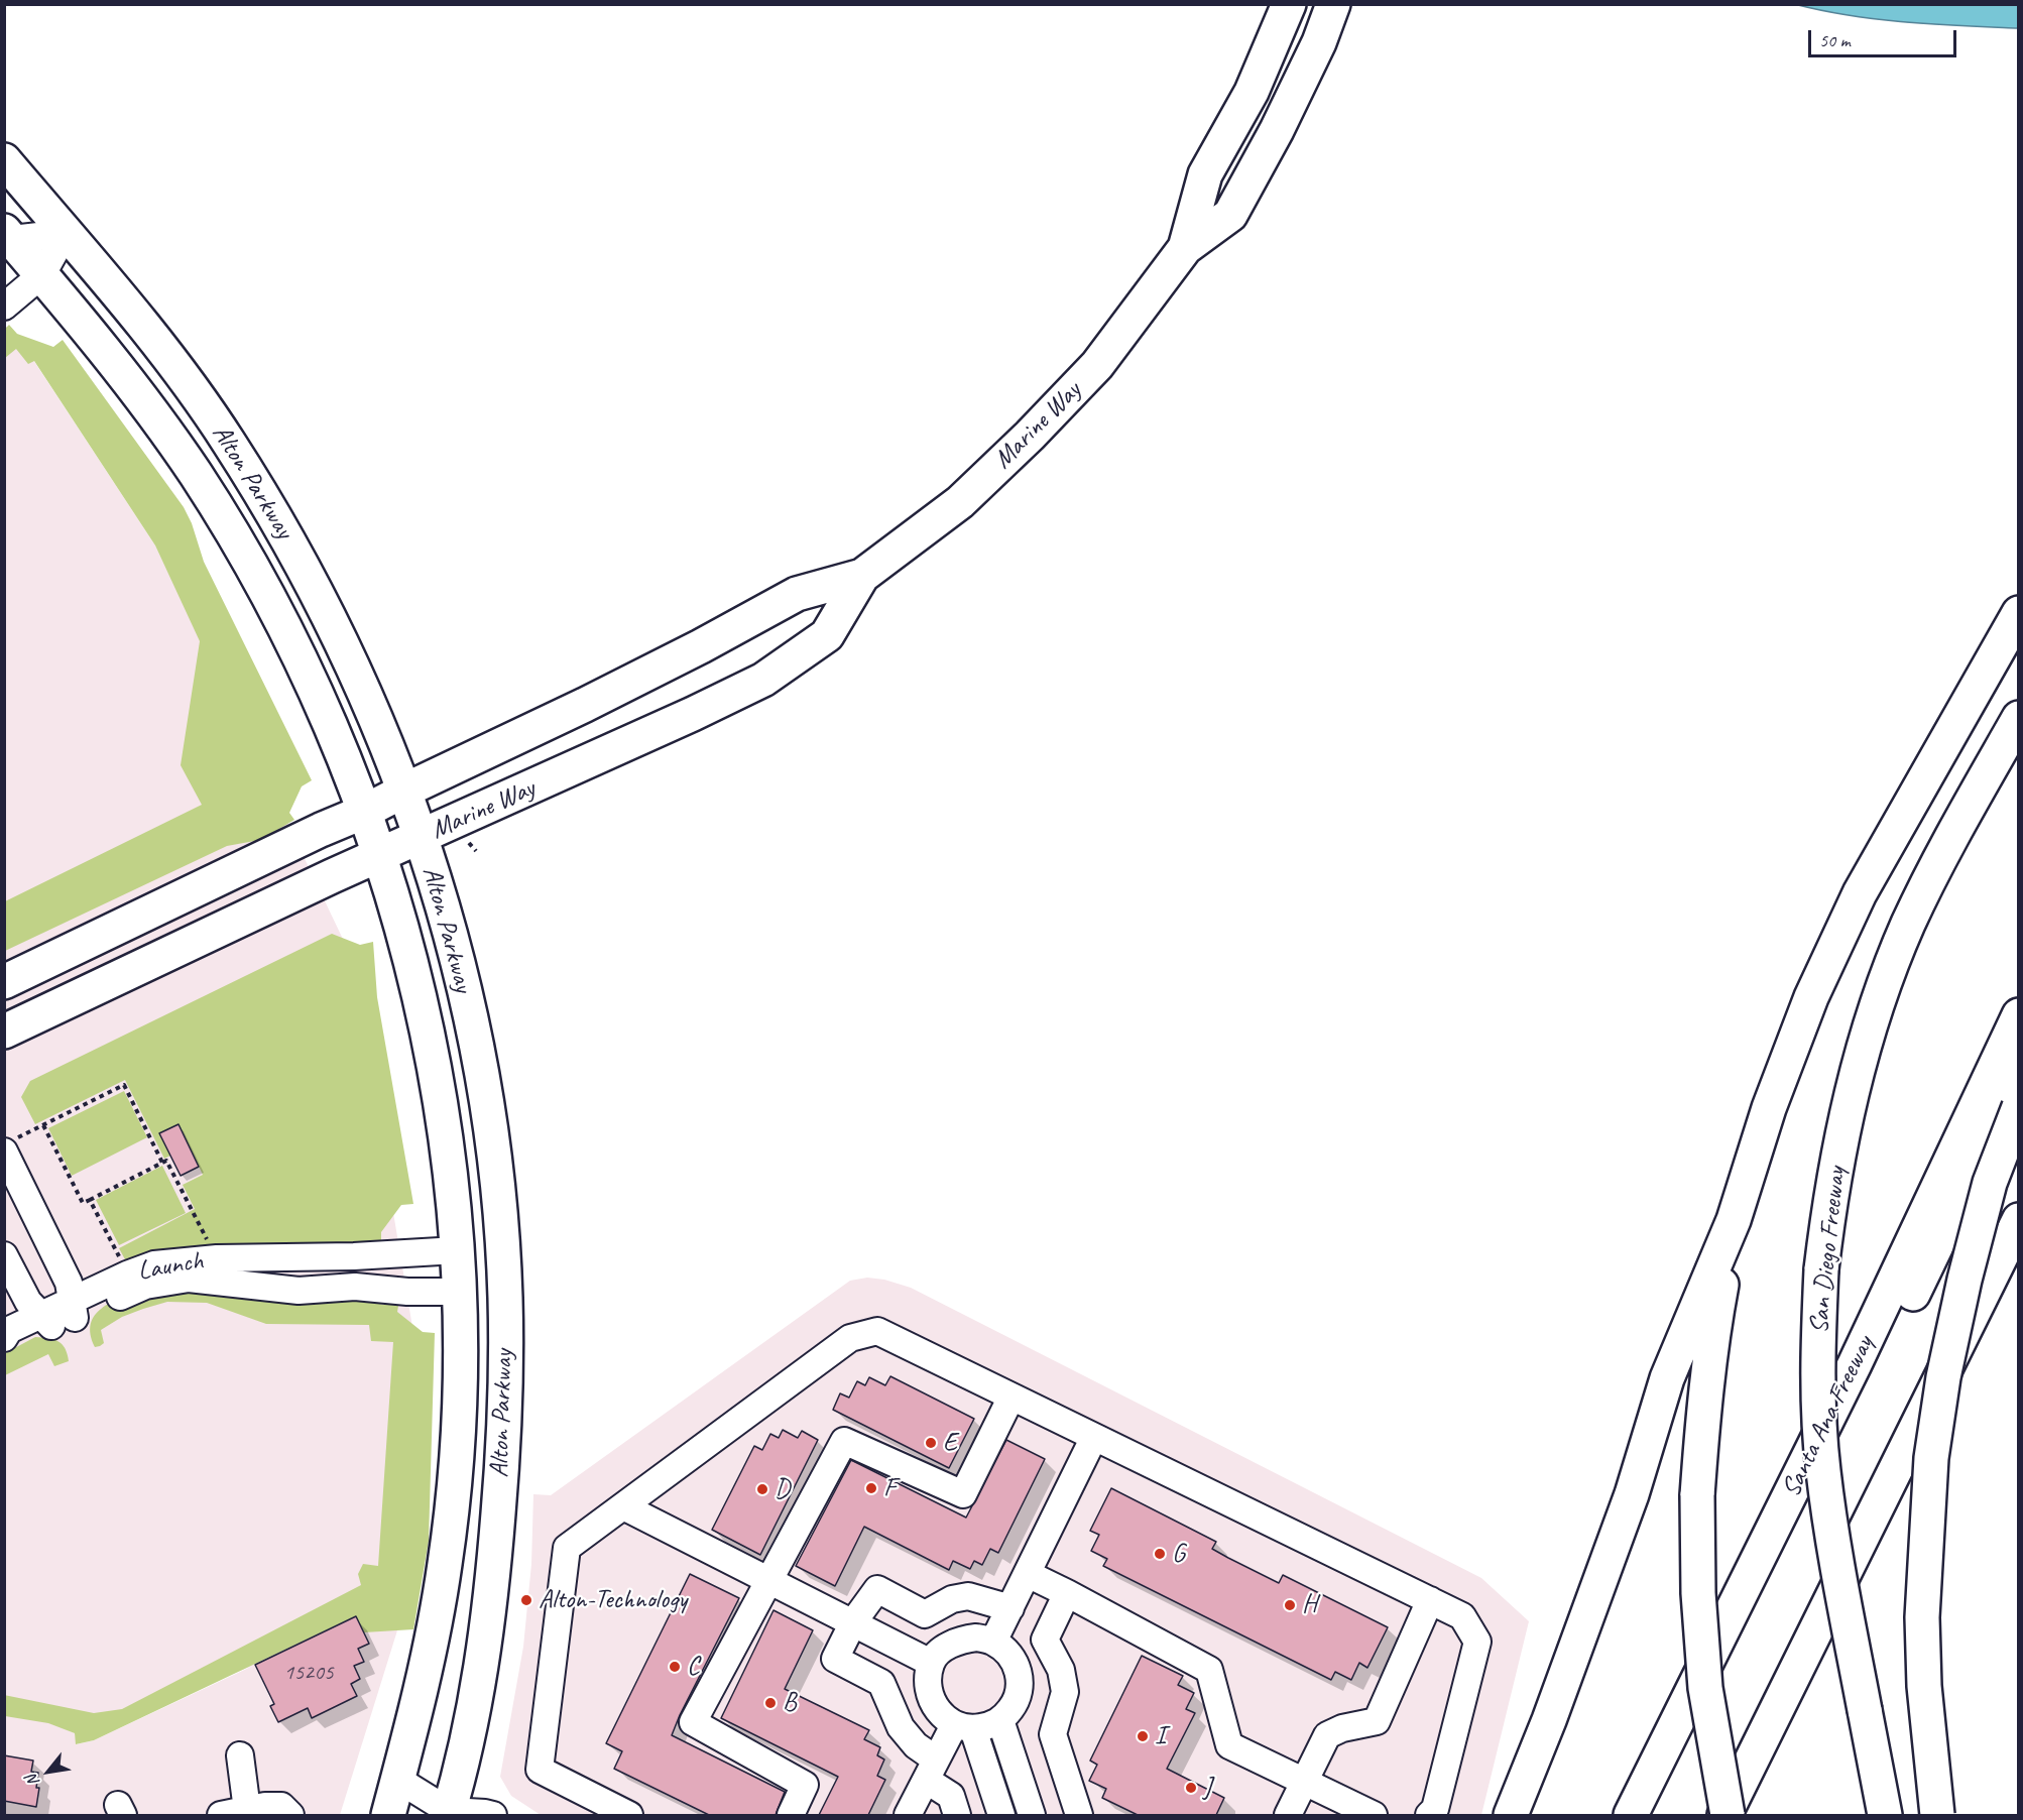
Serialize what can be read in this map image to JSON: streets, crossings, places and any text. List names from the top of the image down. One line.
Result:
{"streets":{"main road":["Marine Way","Alton Parkway","San Diego Freeway","Santa Ana Freeway"],"street":["Launch"]},"crossings":[["Marine Way","Alton Parkway"],["Alton Parkway","Launch"]],"places":["E","F","D","G","Alton-Technology","H","C","B","I","J"],"house_numbers":["15205"],"scale_bar":"50 m","north":"bottom left"}
